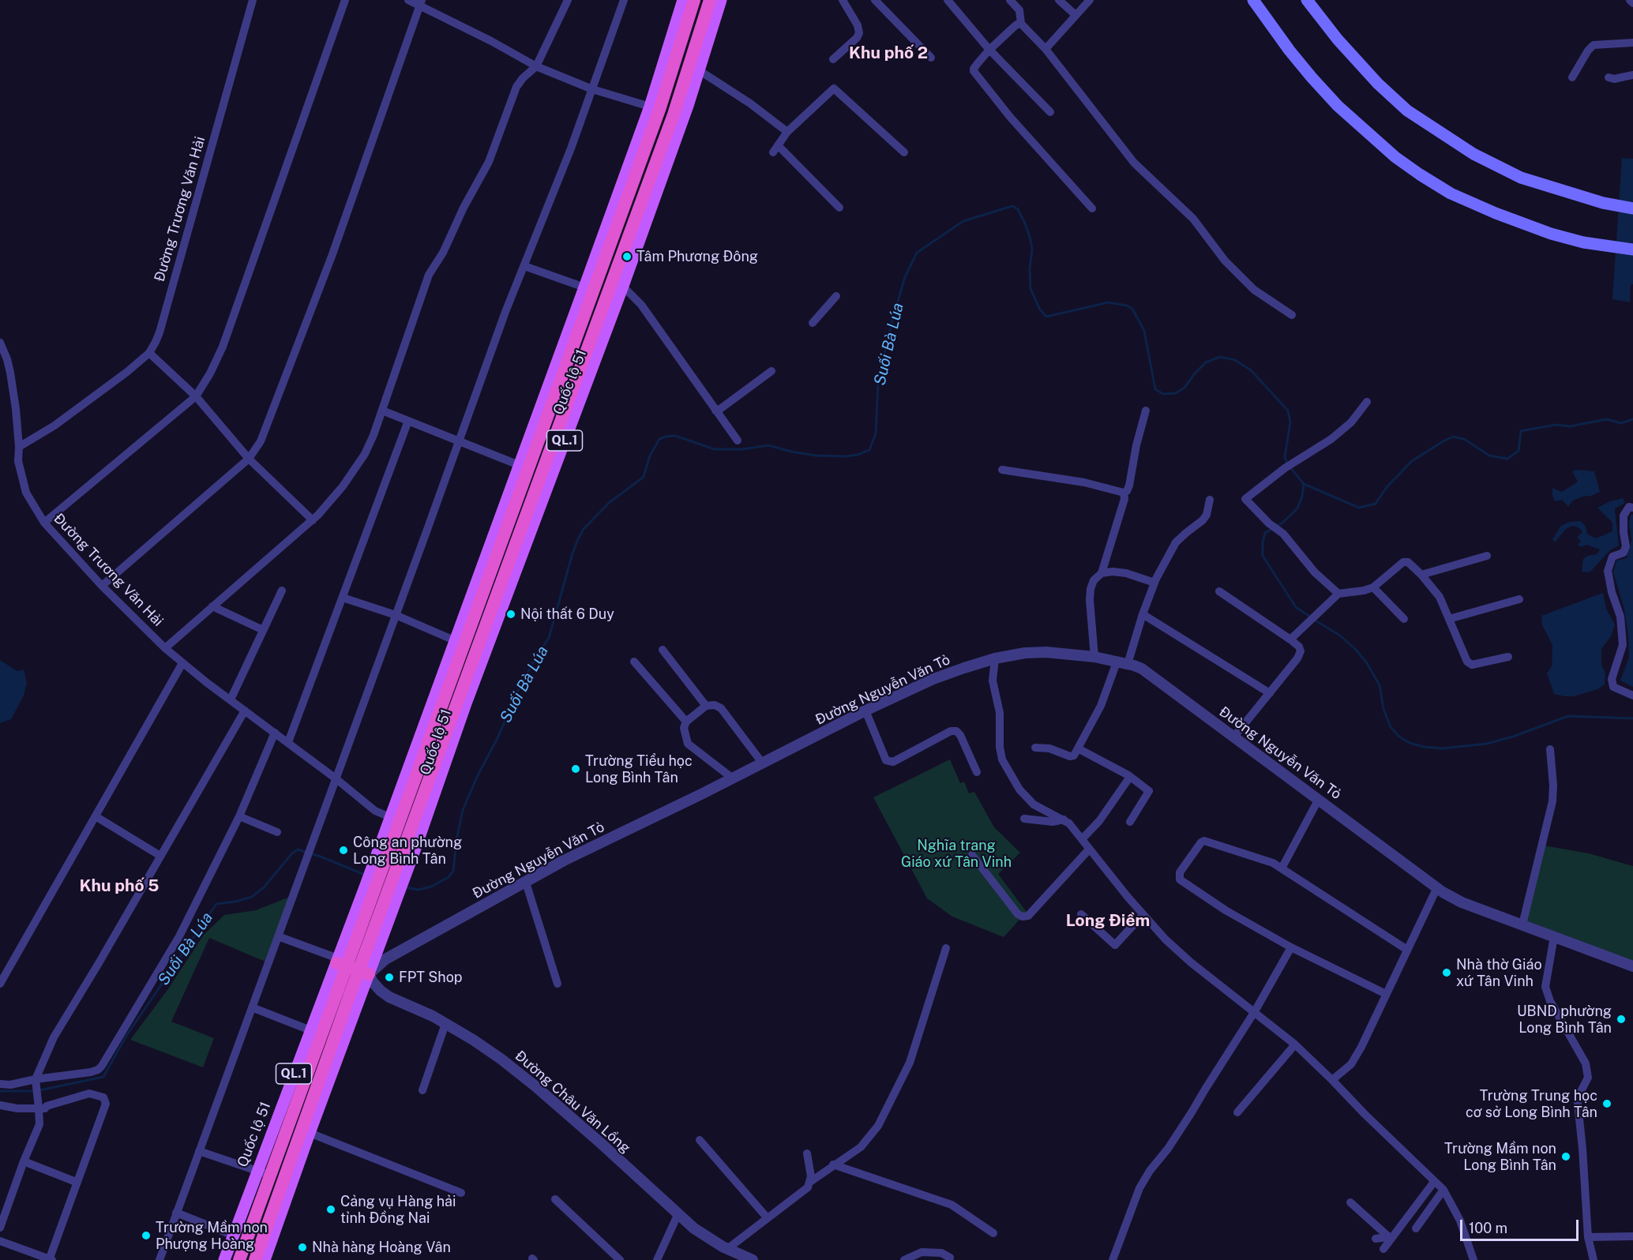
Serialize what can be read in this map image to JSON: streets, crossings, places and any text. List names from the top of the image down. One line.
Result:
{"streets":{"highway":["Quốc lộ 51","QL.1"],"street":["Đường Trương Văn Hải","Đường Nguyễn Văn Tỏ","Đường Châu Văn Lồng"]},"crossings":[["Đường Trương Văn Hải","Quốc lộ 51"],["Quốc lộ 51","QL.1"],["Quốc lộ 51","Đường Nguyễn Văn Tỏ"],["Quốc lộ 51","Đường Châu Văn Lồng"],["Đường Nguyễn Văn Tỏ","Đường Châu Văn Lồng"]],"districts":["Khu phố 2","Khu phố 5","Long Điềm"],"water":["Suối Bà Lúa"],"parks":["Nghĩa trang Giáo xứ Tân Vinh"],"places":["Tâm Phương Đông","Nội thất 6 Duy","Trường Tiểu học Long Bình Tân","Công an phường Long Bình Tân","Nhà thờ Giáo xứ Tân Vinh","FPT Shop","UBND phường Long Bình Tân","Trường Trung học cơ sở Long Bình Tân","Trường Mầm non Long Bình Tân","Cảng vụ Hàng hải tỉnh Đồng Nai","Trường Mầm non Phượng Hoàng","Nhà hàng Hoàng Vân"],"scale_bar":"100 m"}
